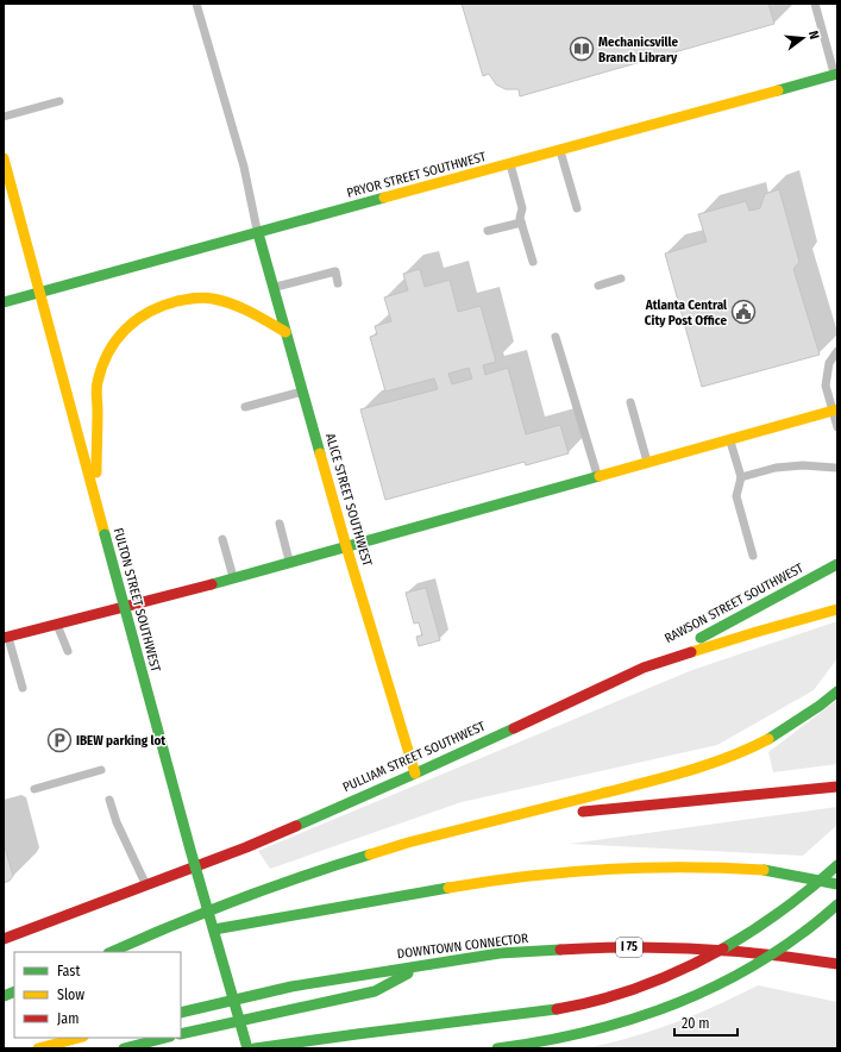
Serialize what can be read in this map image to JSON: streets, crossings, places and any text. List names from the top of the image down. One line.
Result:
{"streets":{"main road":["PRYOR STREET SOUTHWEST","ALICE STREET SOUTHWEST","FULTON STREET SOUTHWEST","RAWSON STREET SOUTHWEST","PULLIAM STREET SOUTHWEST","DOWNTOWN CONNECTOR","I 75"]},"crossings":[["PRYOR STREET SOUTHWEST","ALICE STREET SOUTHWEST"],["PRYOR STREET SOUTHWEST","FULTON STREET SOUTHWEST"],["ALICE STREET SOUTHWEST","PULLIAM STREET SOUTHWEST"],["RAWSON STREET SOUTHWEST","PULLIAM STREET SOUTHWEST"]],"places":{"library":["Mechanicsville Branch Library"],"public building":["Atlanta Central City Post Office"],"parking":["IBEW parking lot"]},"legend":["Fast","Slow","Jam"],"scale_bar":"20 m","north":"right"}
